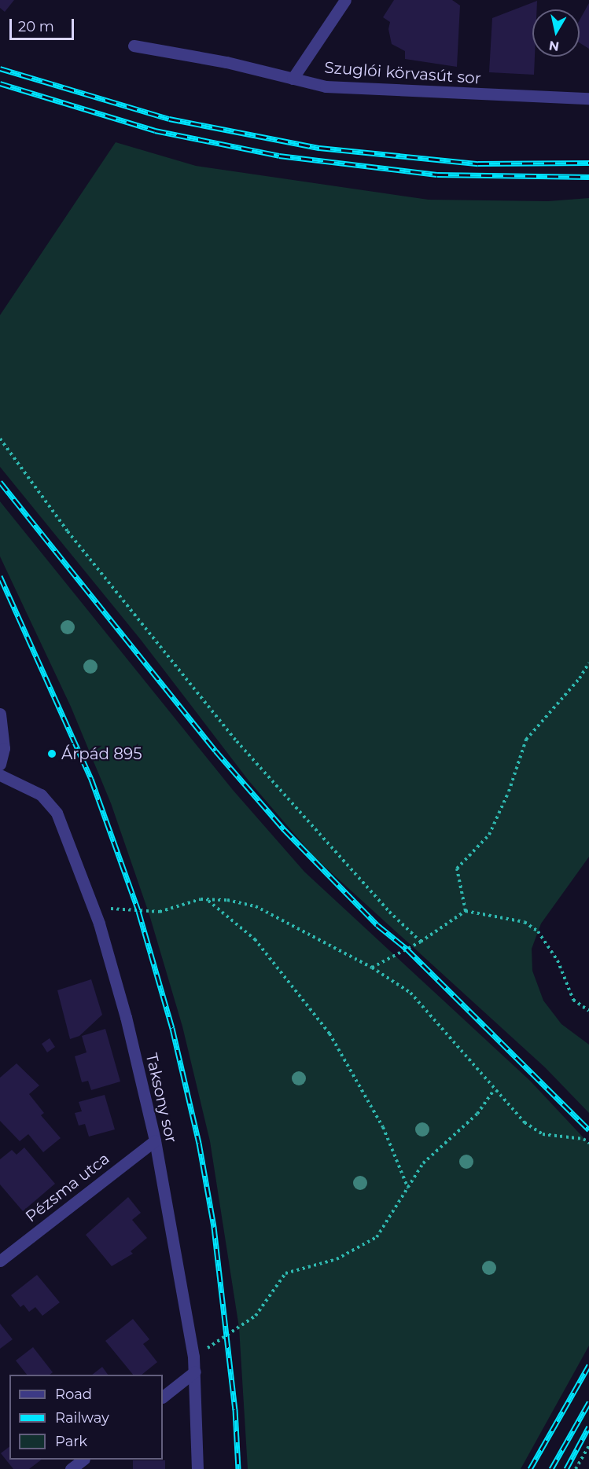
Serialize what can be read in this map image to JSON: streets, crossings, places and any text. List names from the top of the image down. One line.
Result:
{"streets":{"street":["Szuglói körvasút sor","Taksony sor","Pézsma utca"]},"crossings":[["Taksony sor","Pézsma utca"]],"places":["Árpád 895"],"legend":["Road","Railway","Park"],"scale_bar":"20 m","north":"bottom"}
